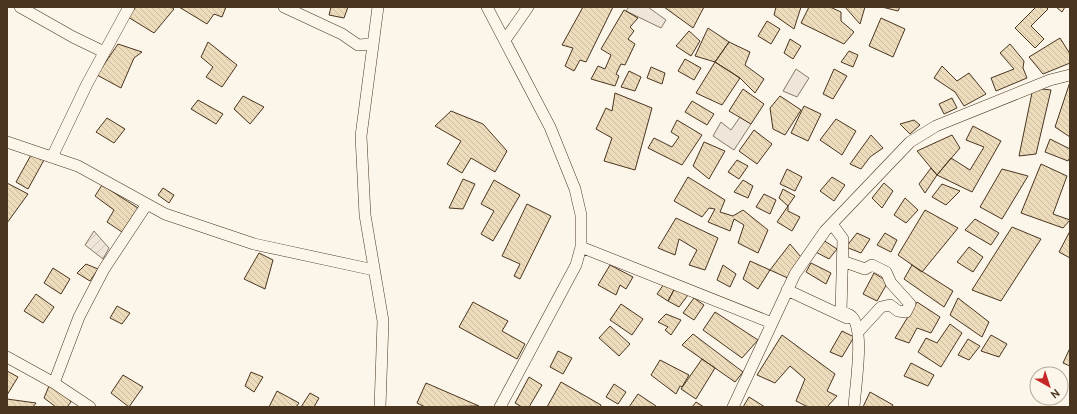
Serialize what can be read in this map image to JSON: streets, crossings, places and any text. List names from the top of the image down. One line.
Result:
{"north":"bottom right"}
